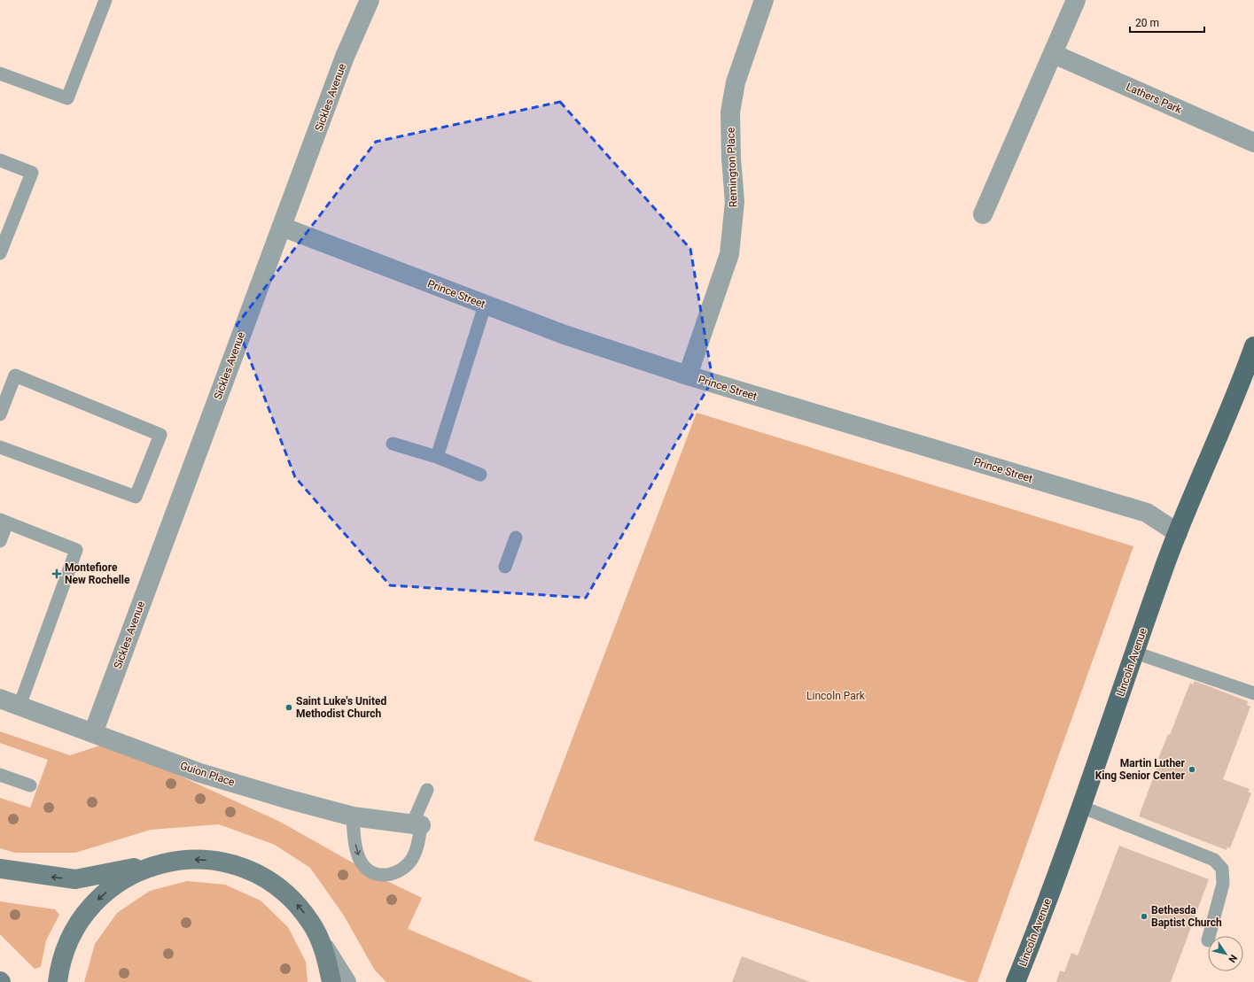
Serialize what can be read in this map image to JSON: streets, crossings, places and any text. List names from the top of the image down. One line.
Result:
{"streets":{"main road":["Lincoln Avenue"],"street":["Sickles Avenue","Lathers Park","Remington Place","Prince Street","Guion Place"]},"crossings":[["Sickles Avenue","Prince Street"],["Sickles Avenue","Guion Place"],["Remington Place","Prince Street"],["Prince Street","Lincoln Avenue"]],"parks":["Lincoln Park"],"places":{"health":["Montefiore New Rochelle"],"other":["Saint Luke's United Methodist Church","Martin Luther King Senior Center","Bethesda Baptist Church"]},"scale_bar":"20 m","north":"bottom right"}
